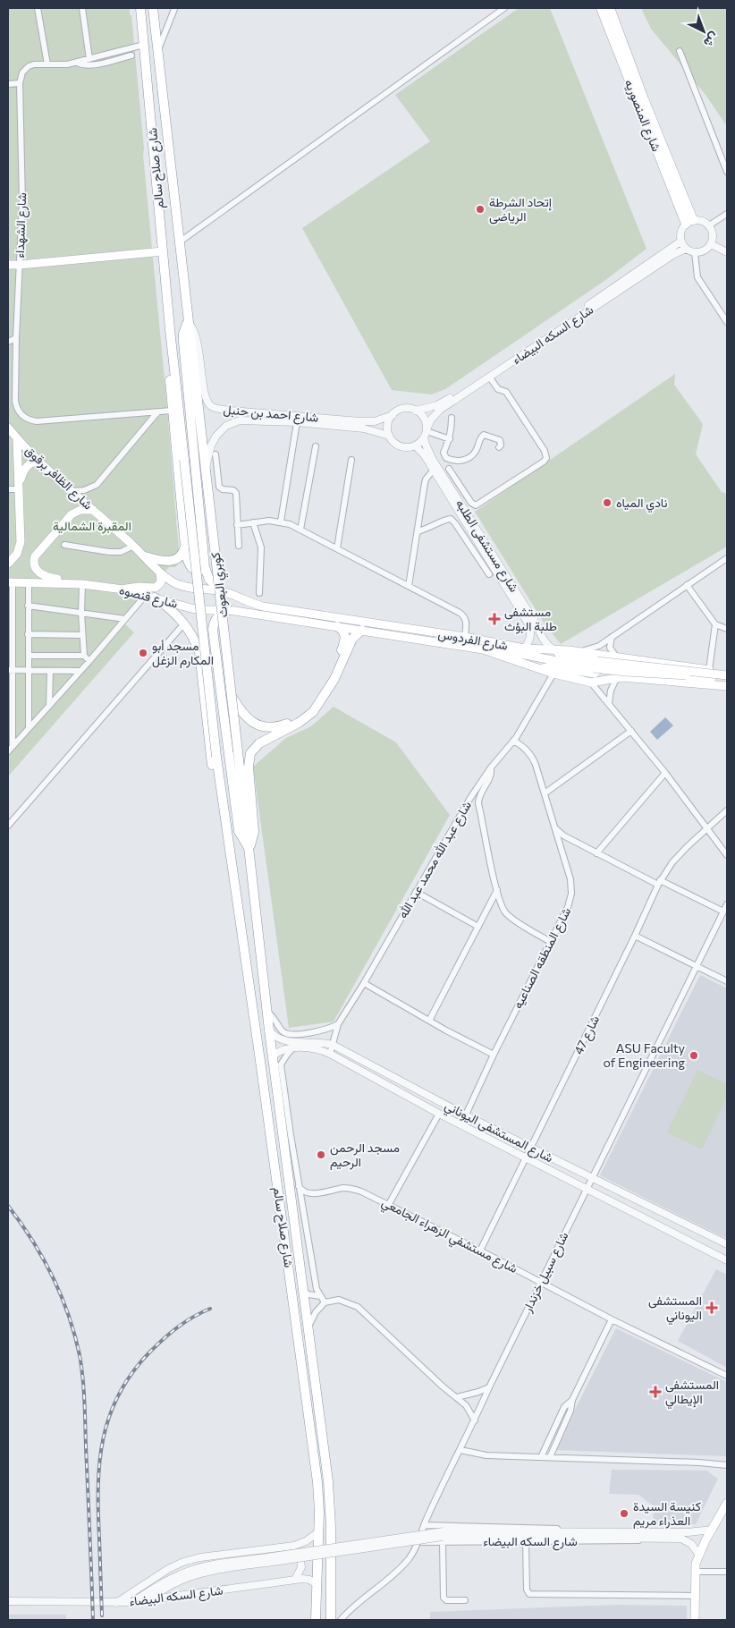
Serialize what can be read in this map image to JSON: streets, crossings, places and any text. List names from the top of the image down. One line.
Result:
{"streets":{"main road":["شارع المنصوريه","شارع صلاح سالم","شارع الظافر برقوق","كوبري البعوث","شارع قنصوه","شارع الفردوس"],"street":["شارع الشهداء","شارع السكه البيضاء","شارع احمد بن حنبل","شارع مستشفى الطلبه","شارع عبد الله محمد عبد الله","شارع المنطقه الصناعيه","شارع 47","شارع المستشفى اليوناني","شارع مستشفي الزهراء الجامعي","شارع سبيل خزندار"]},"crossings":[["شارع المنصوريه","شارع السكه البيضاء"],["شارع صلاح سالم","شارع السكه البيضاء"],["شارع صلاح سالم","شارع احمد بن حنبل"],["شارع صلاح سالم","كوبري البعوث"],["شارع صلاح سالم","شارع المستشفى اليوناني"],["شارع السكه البيضاء","شارع احمد بن حنبل"],["شارع السكه البيضاء","شارع مستشفى الطلبه"],["شارع السكه البيضاء","شارع سبيل خزندار"],["شارع احمد بن حنبل","شارع مستشفى الطلبه"],["شارع احمد بن حنبل","كوبري البعوث"],["شارع الظافر برقوق","شارع الفردوس"],["شارع مستشفى الطلبه","شارع الفردوس"],["شارع قنصوه","شارع الفردوس"],["شارع الفردوس","شارع عبد الله محمد عبد الله"],["شارع عبد الله محمد عبد الله","شارع المنطقه الصناعيه"],["شارع عبد الله محمد عبد الله","شارع المستشفى اليوناني"],["شارع المنطقه الصناعيه","شارع المستشفى اليوناني"],["شارع 47","شارع المستشفى اليوناني"],["شارع 47","شارع مستشفي الزهراء الجامعي"],["شارع المستشفى اليوناني","شارع سبيل خزندار"],["شارع مستشفي الزهراء الجامعي","شارع سبيل خزندار"]],"parks":["المقبرة الشمالية"],"places":{"other":["إتحاد الشرطة الرياضى","نادي المياه","مسجد أبو المكارم الزغل","ASU Faculty of Engineering","مسجد الرحمن الرحيم","كنيسة السيدة العذراء مريم"],"health":["مستشفى طلبة البؤث","المستشفى اليوناني","المستشفى الإيطالي"]},"north":"bottom right"}
